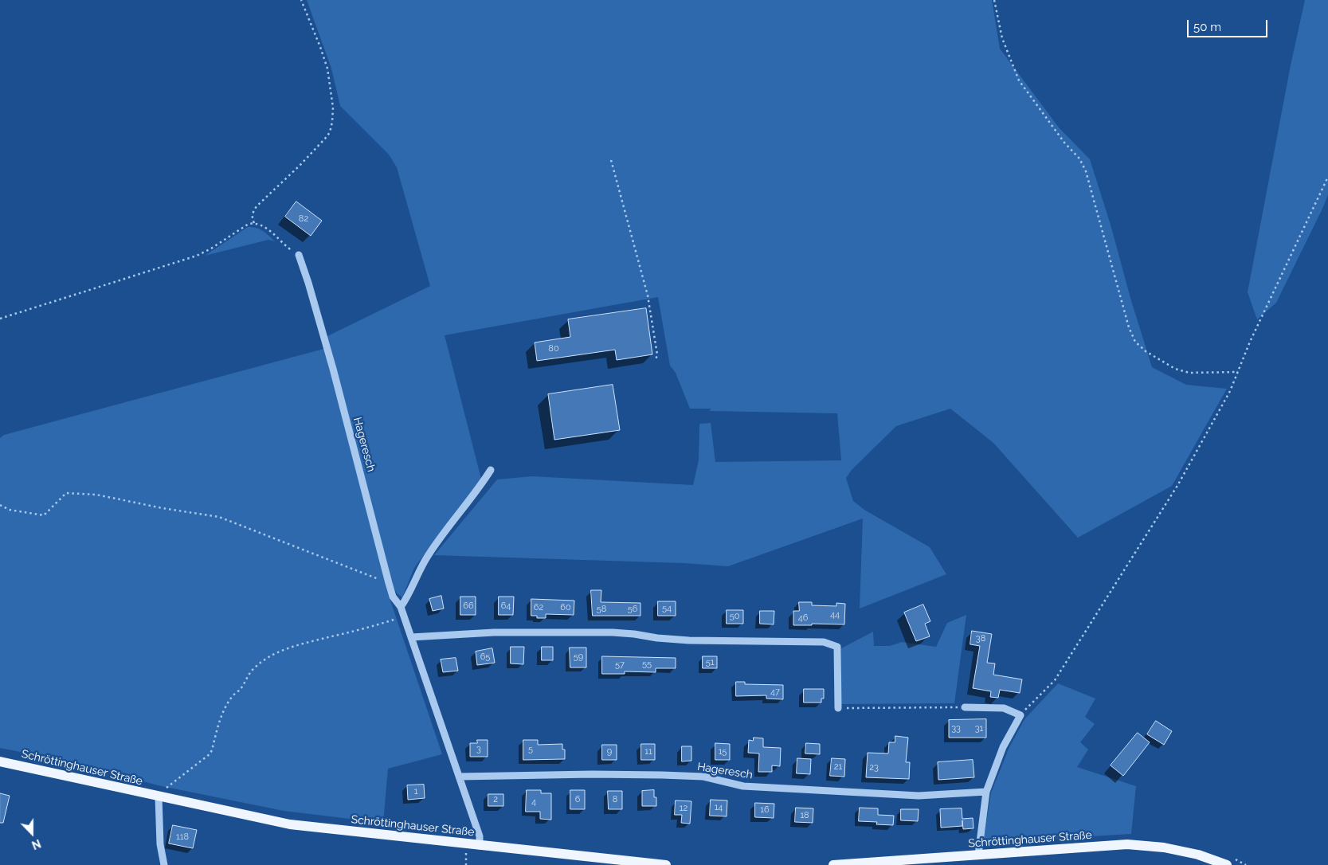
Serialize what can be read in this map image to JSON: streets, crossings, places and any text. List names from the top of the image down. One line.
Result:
{"streets":{"main road":["Schröttinghauser Straße"],"street":["Hageresch"]},"crossings":[["Hageresch","Schröttinghauser Straße"]],"house_numbers":["82","80","66","64","62","60","54","58","56","44","50","46","38","65","59","51","55","57","47","33","31","3","5","9","11","15","21","23","1","2","6","8","4","14","12","16","18","118"],"scale_bar":"50 m","north":"bottom"}
